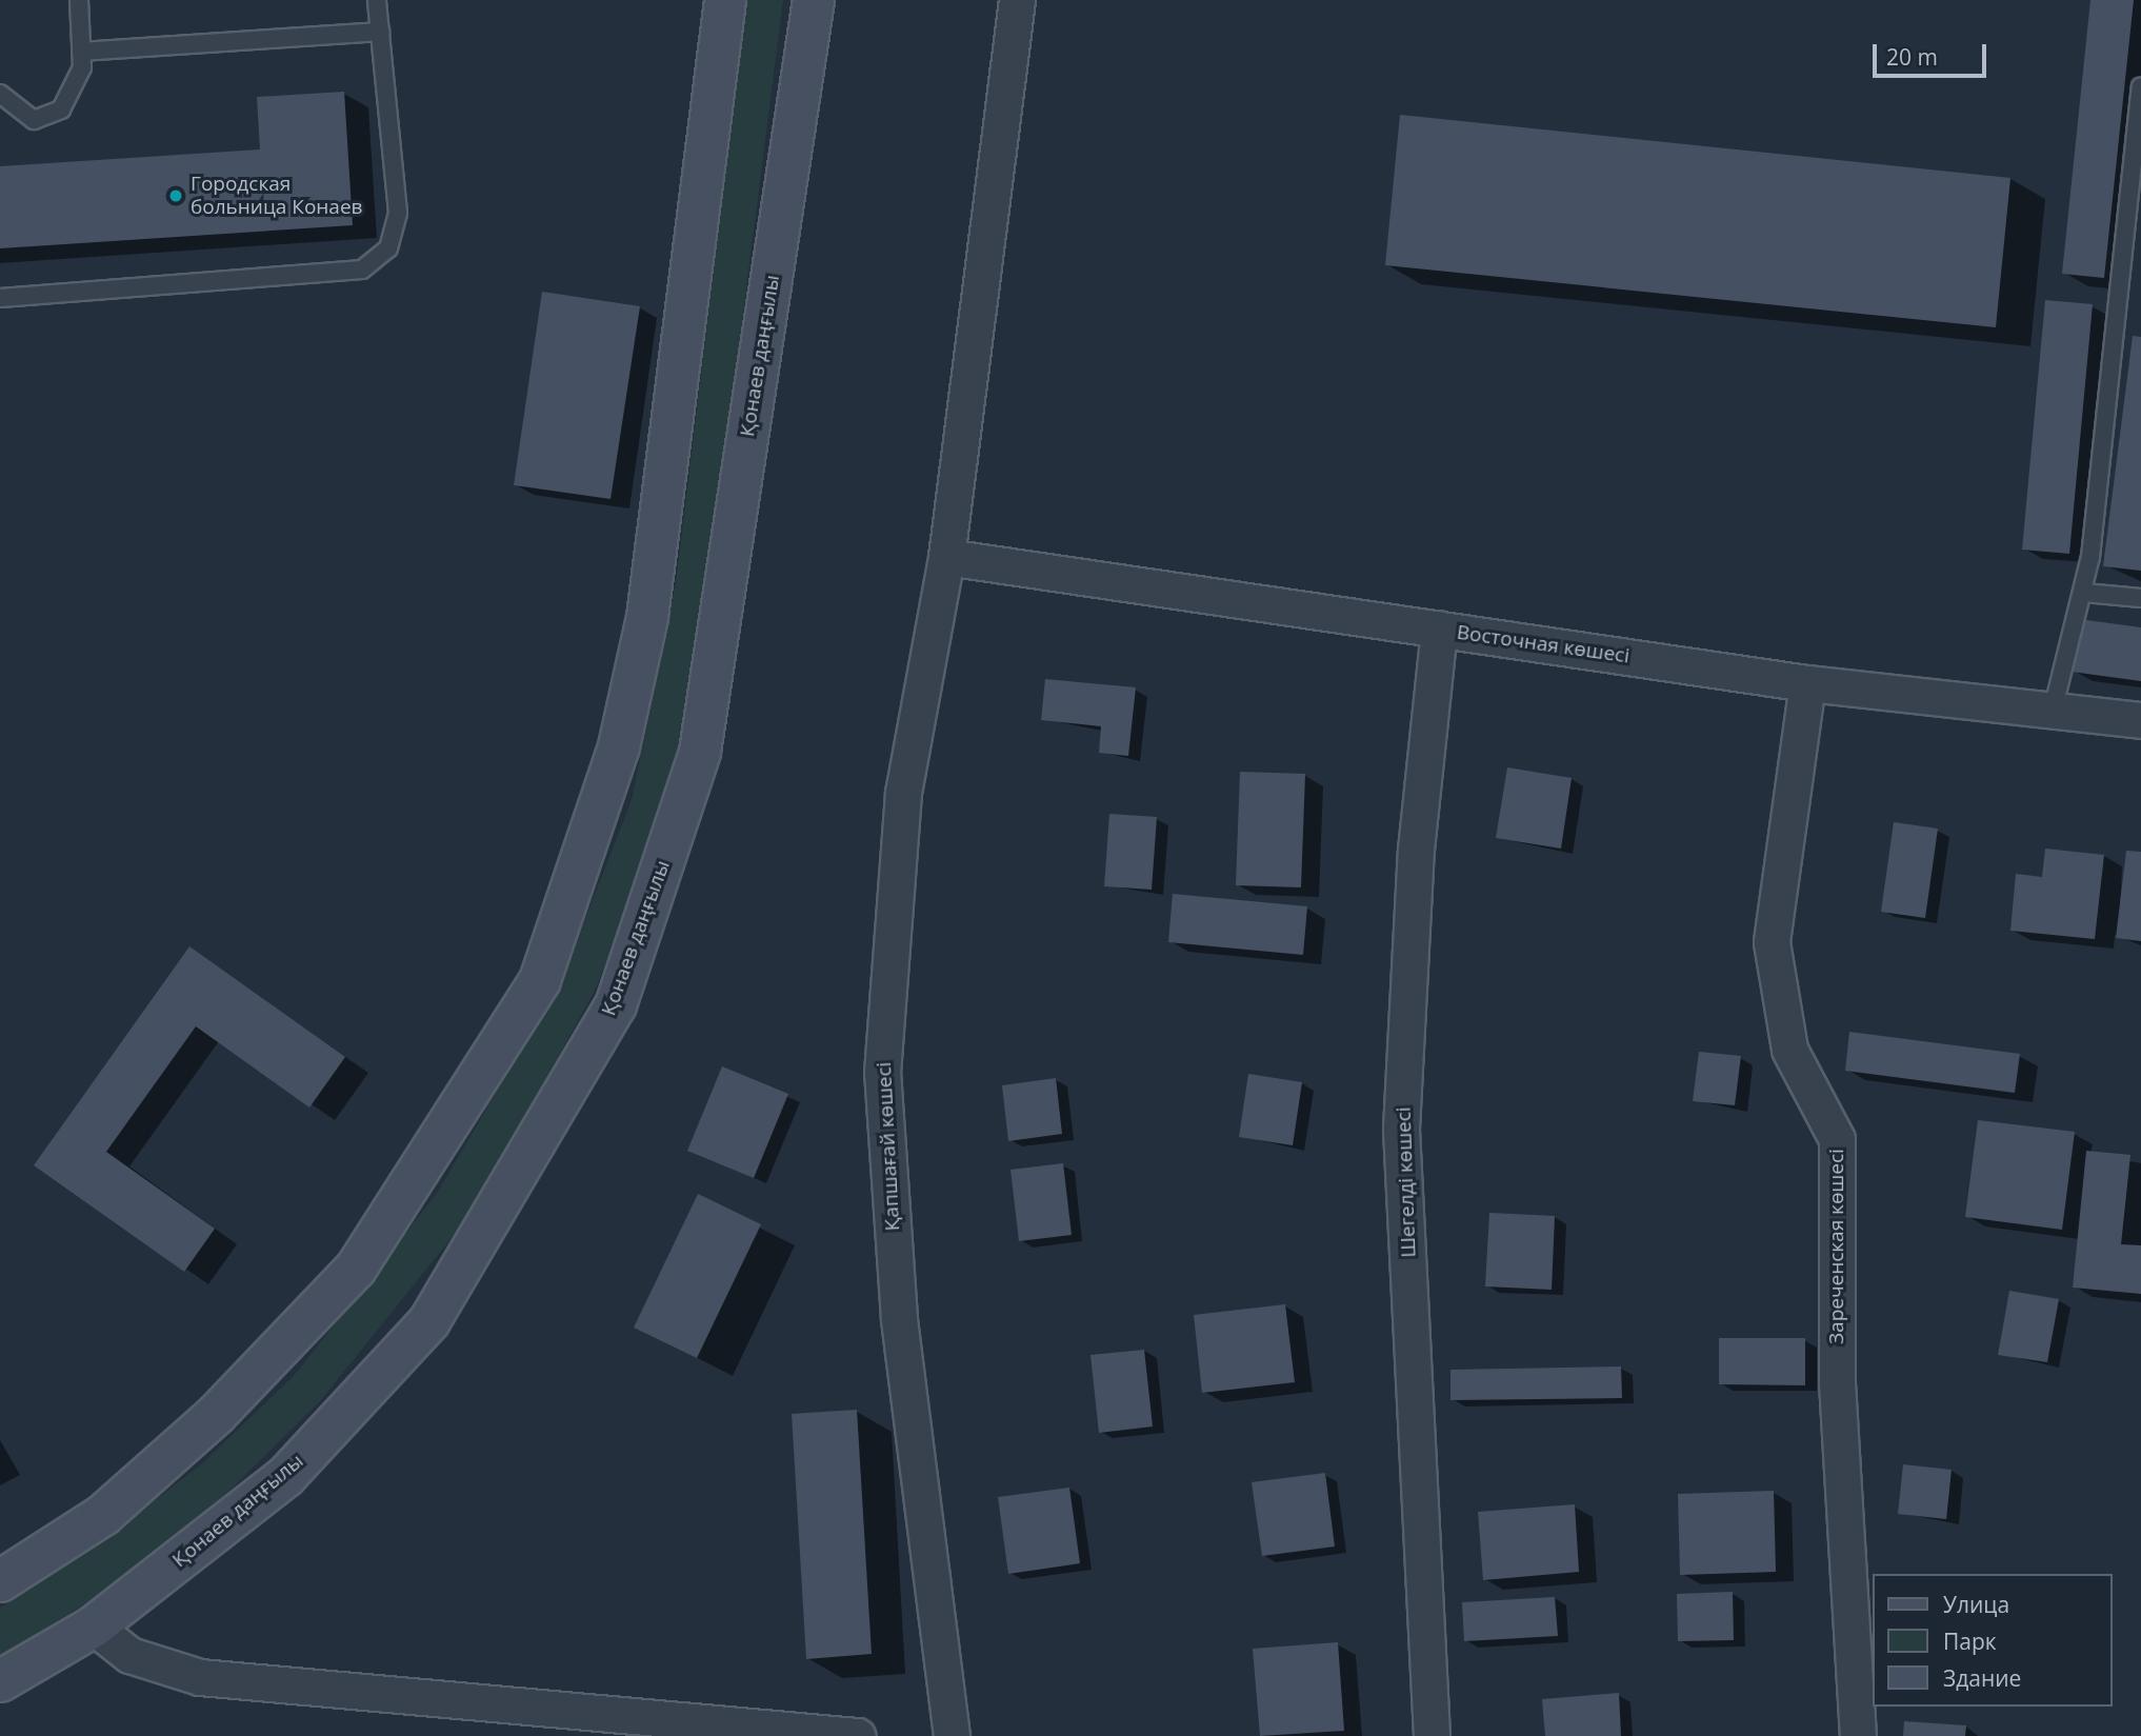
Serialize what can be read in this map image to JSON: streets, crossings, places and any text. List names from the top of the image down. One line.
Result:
{"streets":{"main road":["Қонаев даңғылы"],"street":["Восточная көшесі","Қапшағай көшесі","Шегелді көшесі","Зареченская көшесі"]},"crossings":[["Восточная көшесі","Қапшағай көшесі"],["Восточная көшесі","Шегелді көшесі"],["Восточная көшесі","Зареченская көшесі"]],"places":["Городская больница Конаев"],"legend":["Улица","Парк","Здание"],"scale_bar":"20 m"}
